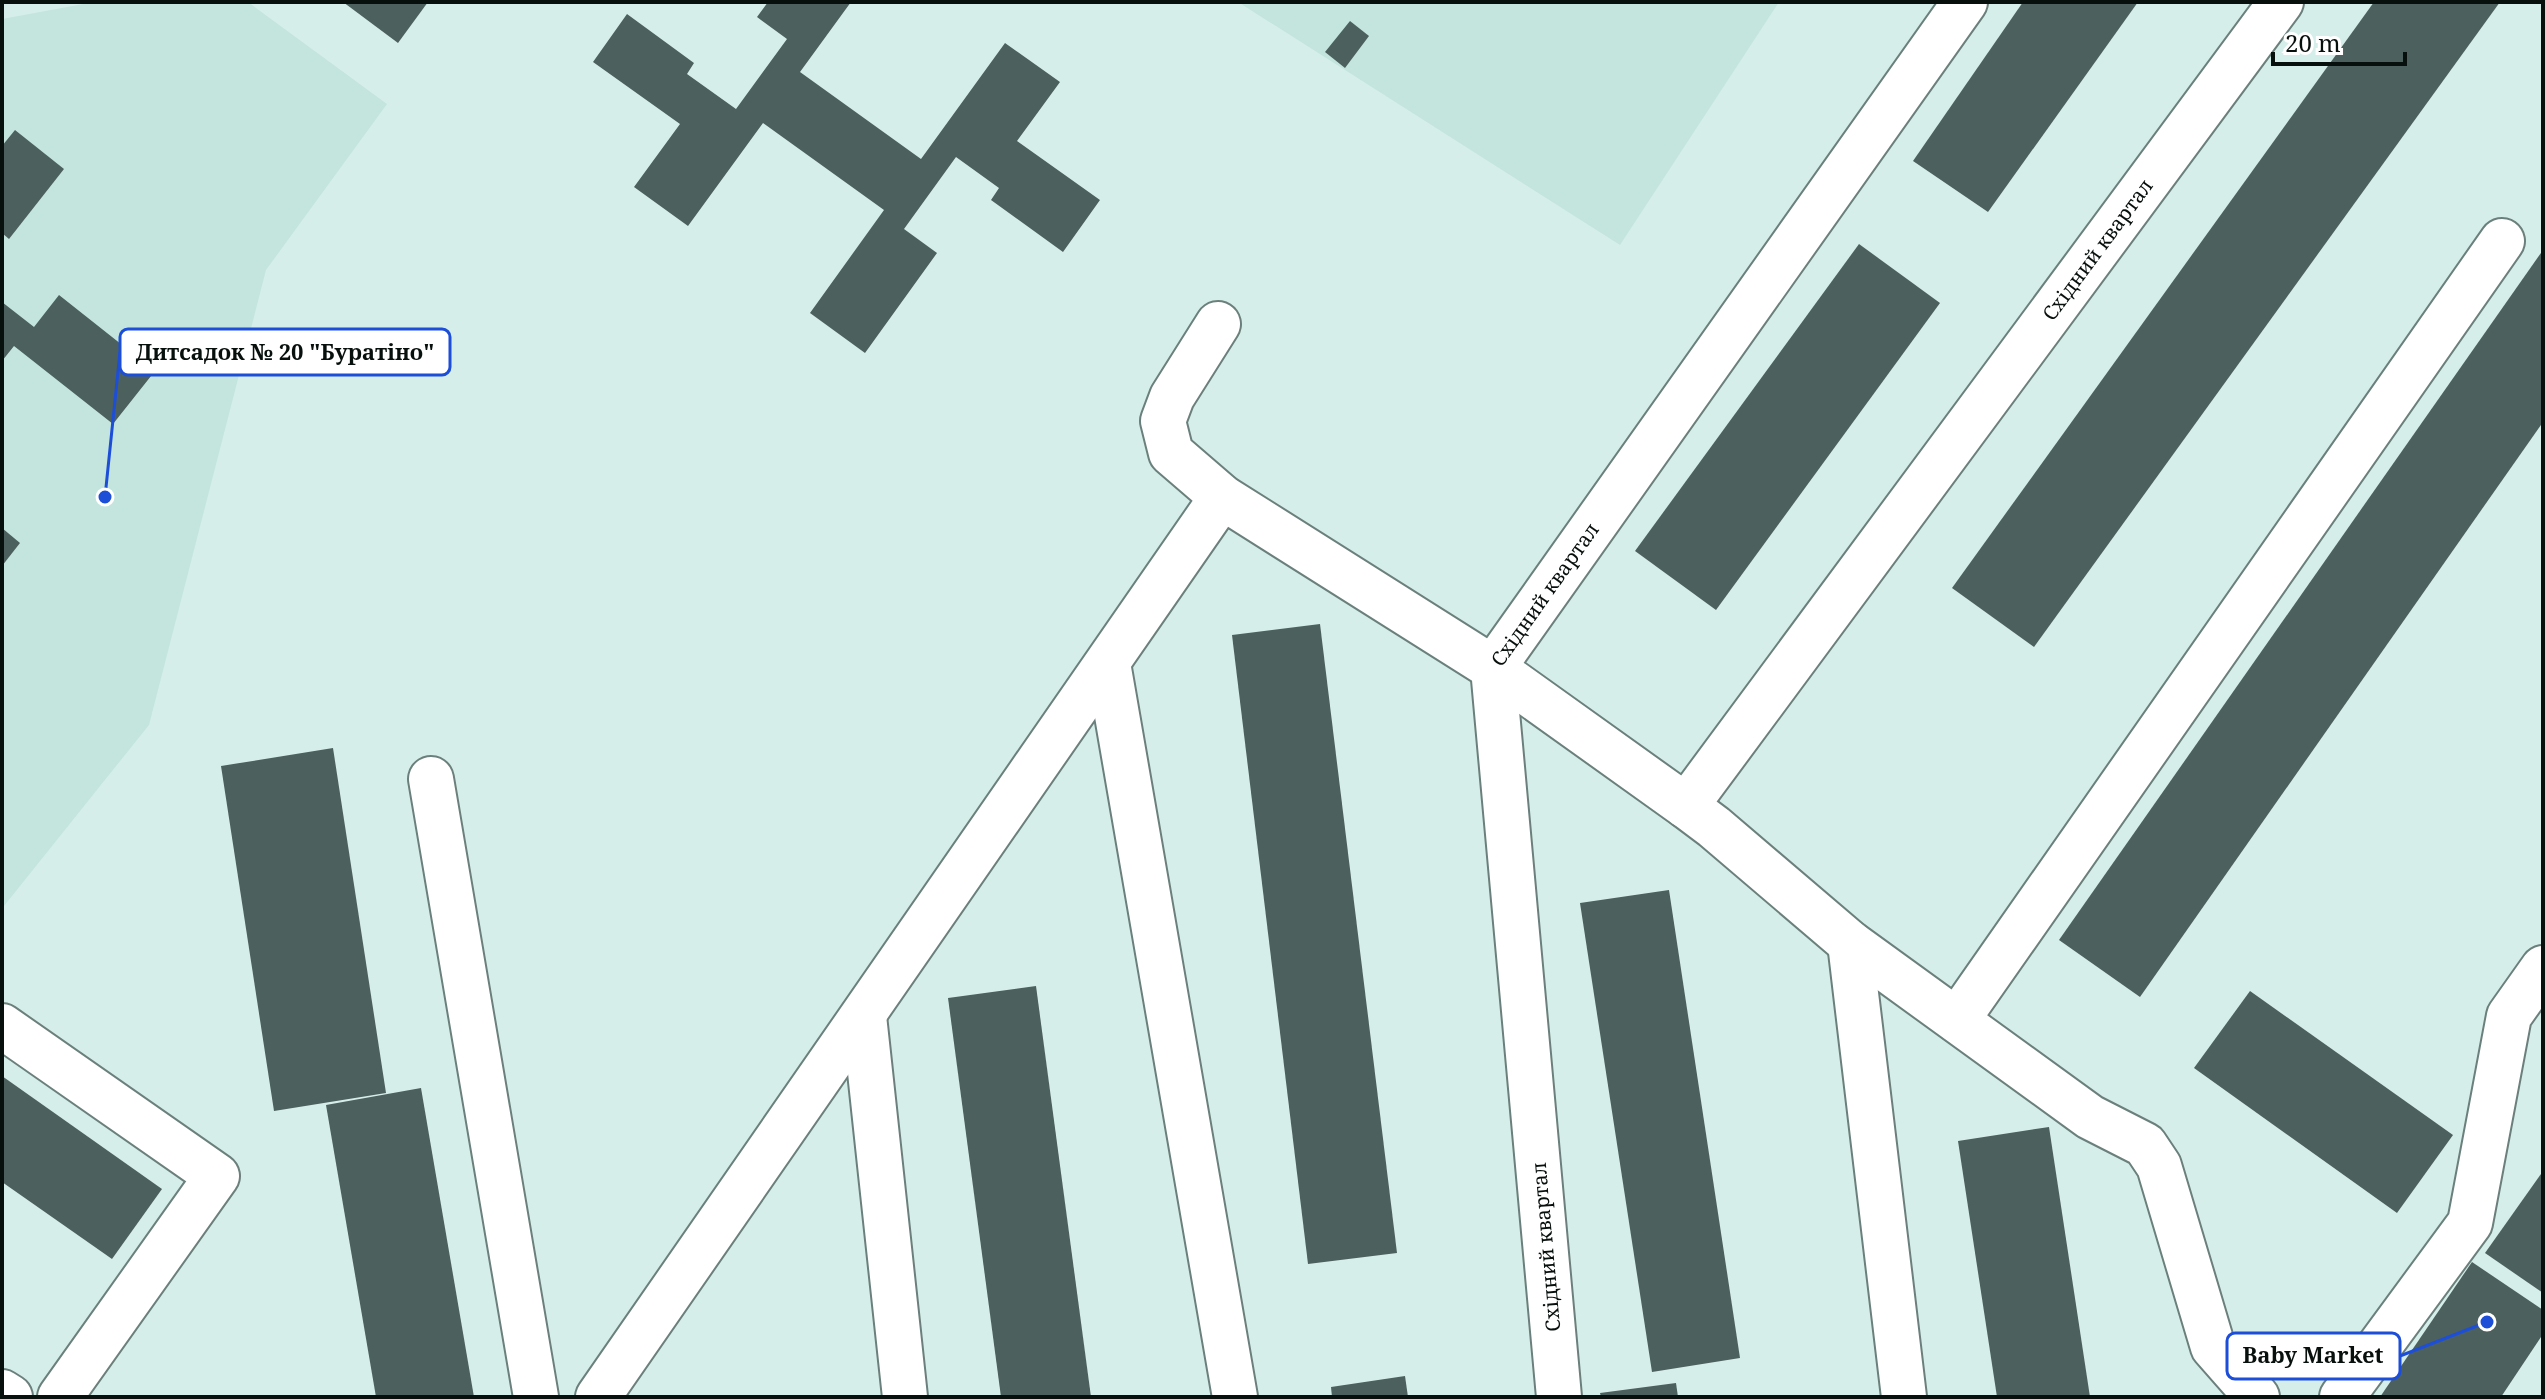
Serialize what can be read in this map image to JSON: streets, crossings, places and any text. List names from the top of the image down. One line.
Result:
{"streets":{"street":["Східний квартал"]},"places":["Дитсадок № 20 \"Буратіно\"","Baby Market"],"scale_bar":"20 m"}
